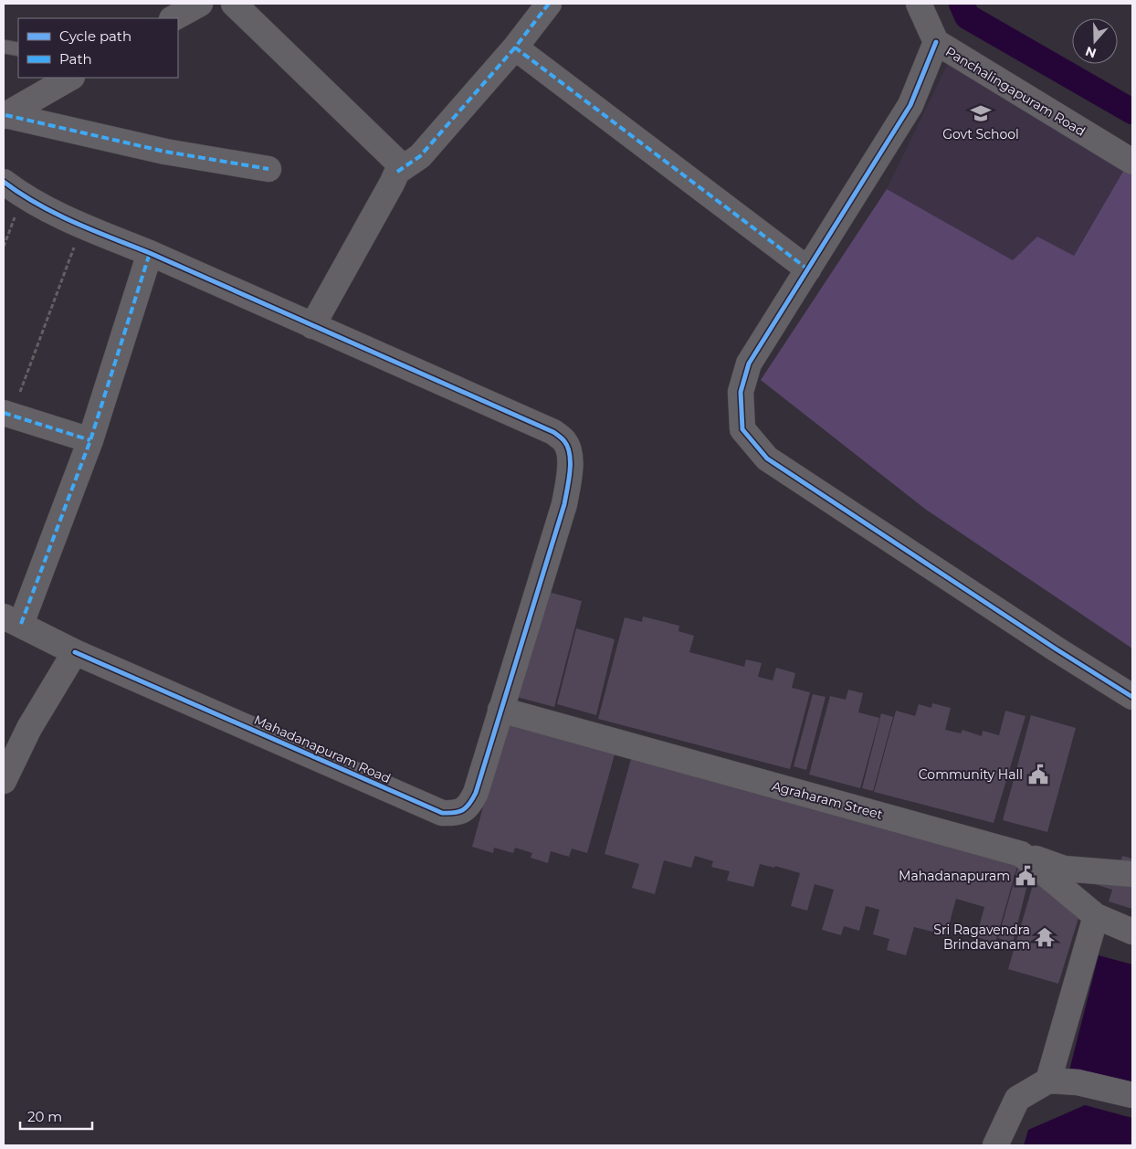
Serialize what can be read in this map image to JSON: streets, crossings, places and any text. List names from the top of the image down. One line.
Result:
{"streets":{"street":["Panchalingapuram Road","Mahadanapuram Road","Agraharam Street"]},"crossings":[["Mahadanapuram Road","Agraharam Street"]],"places":{"school or university":["Govt School"],"public building":["Community Hall","Mahadanapuram"],"temple":["Sri Ragavendra Brindavanam"]},"legend":["Cycle path","Path"],"scale_bar":"20 m","north":"bottom"}
